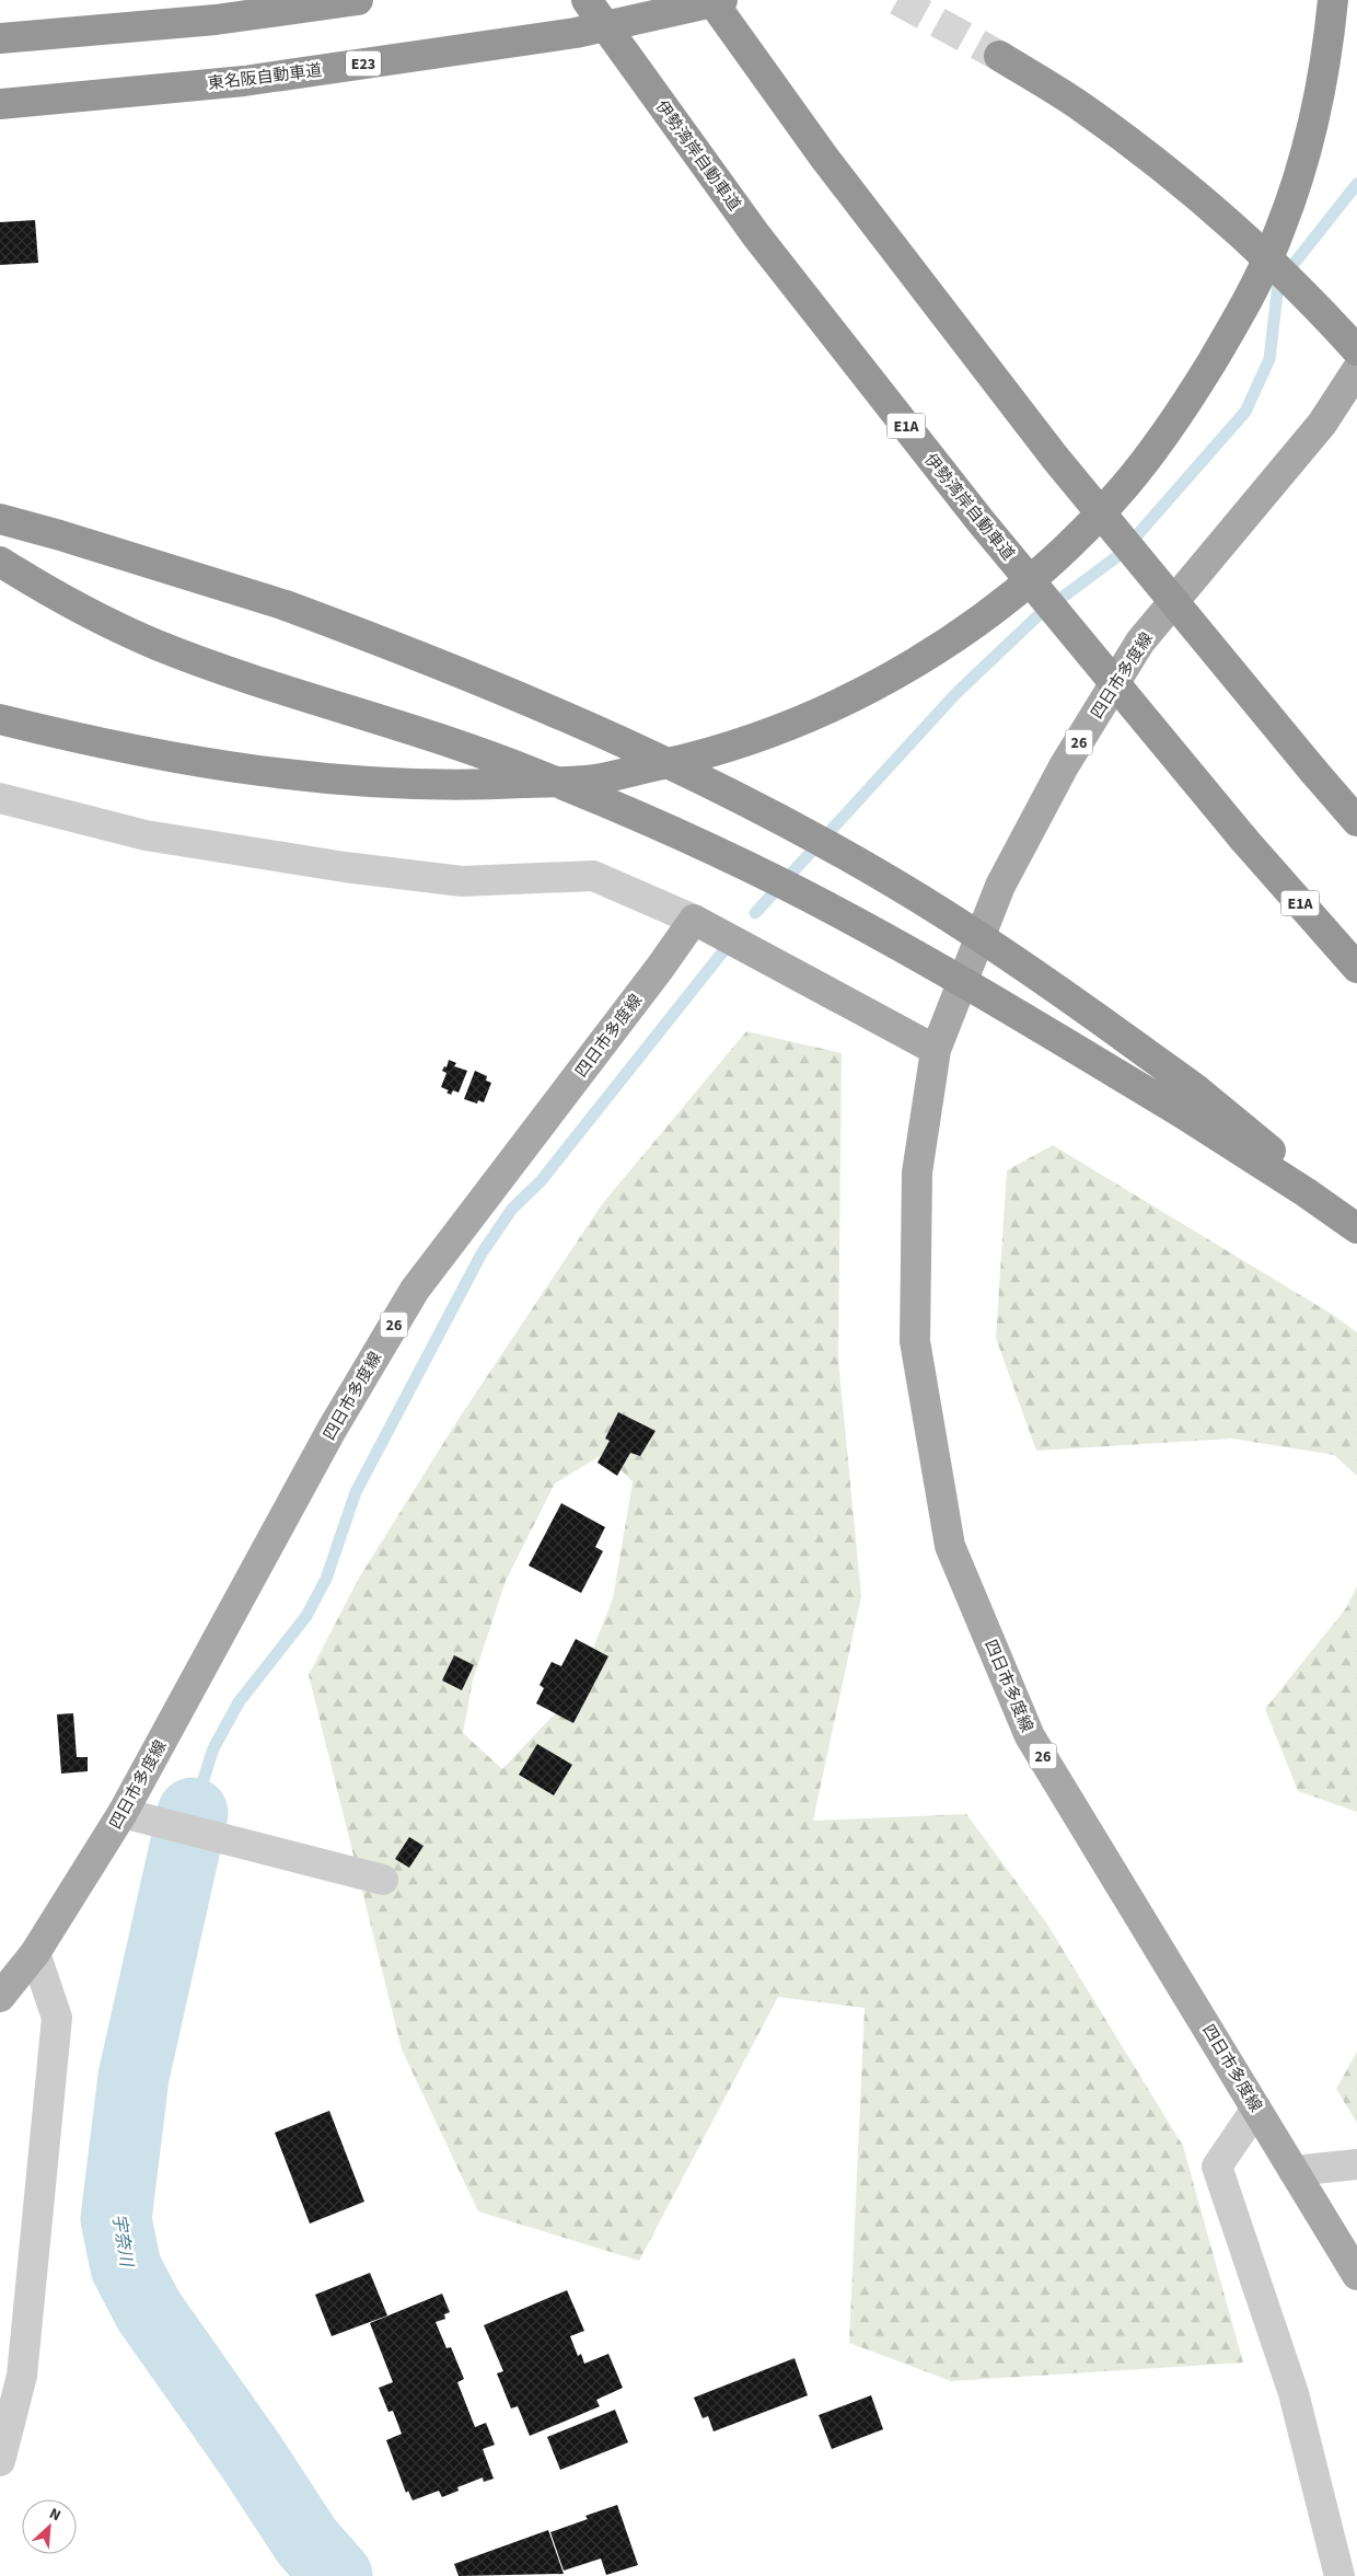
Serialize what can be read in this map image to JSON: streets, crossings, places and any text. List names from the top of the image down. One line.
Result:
{"streets":{"highway":["E23","東名阪自動車道","伊勢湾岸自動車道","E1A"],"main road":["四日市多度線","26"]},"water":["宇奈川"],"north":"top right"}
